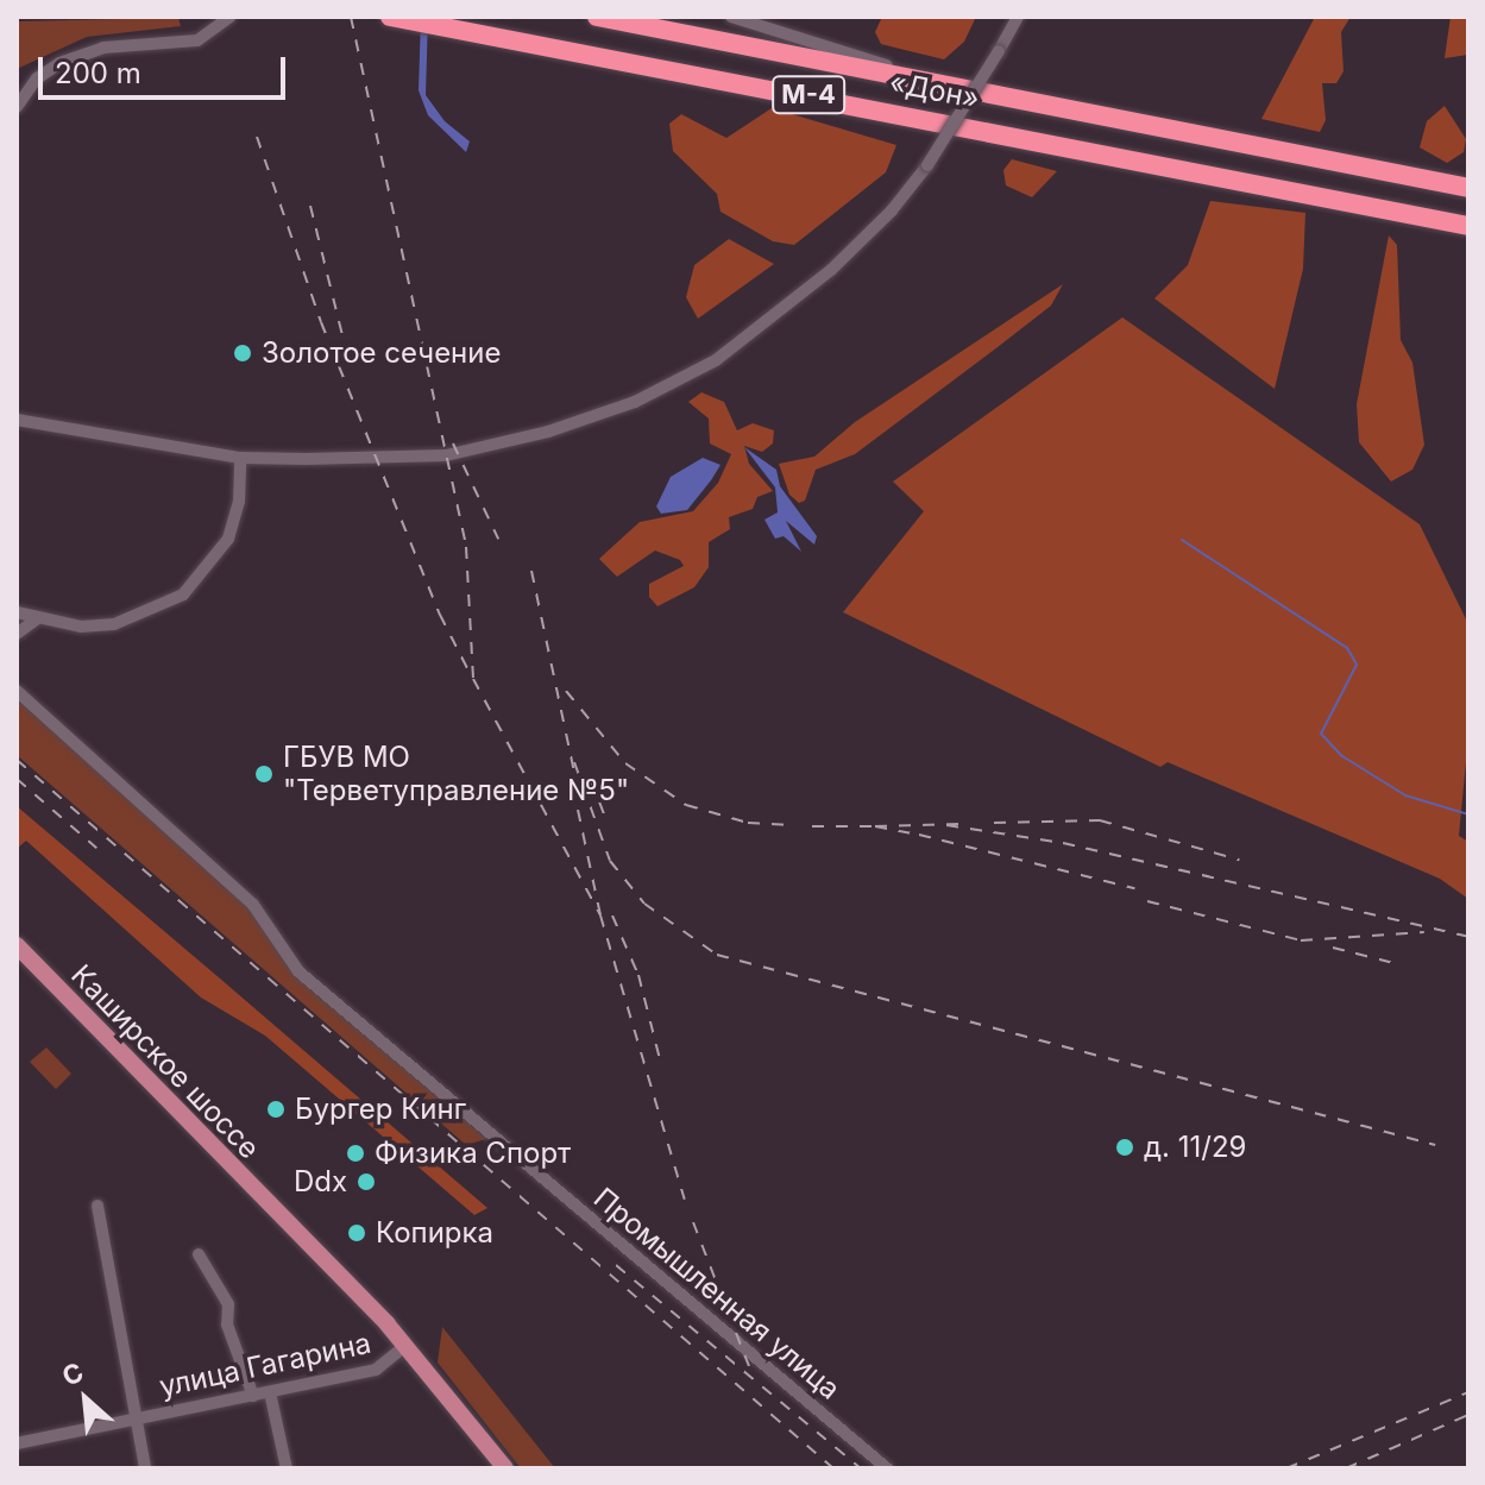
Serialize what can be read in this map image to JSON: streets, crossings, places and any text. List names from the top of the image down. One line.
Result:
{"streets":{"highway":["«Дон»","М-4"],"main road":["Каширское шоссе"],"street":["Промышленная улица","улица Гагарина"]},"crossings":[["Каширское шоссе","улица Гагарина"]],"places":["Золотое сечение","ГБУВ МО \"Терветуправление №5\"","Бургер Кинг","д. 11/29","Физика Спорт","Ddx","Копирка"],"scale_bar":"200 m","north":"top left"}
